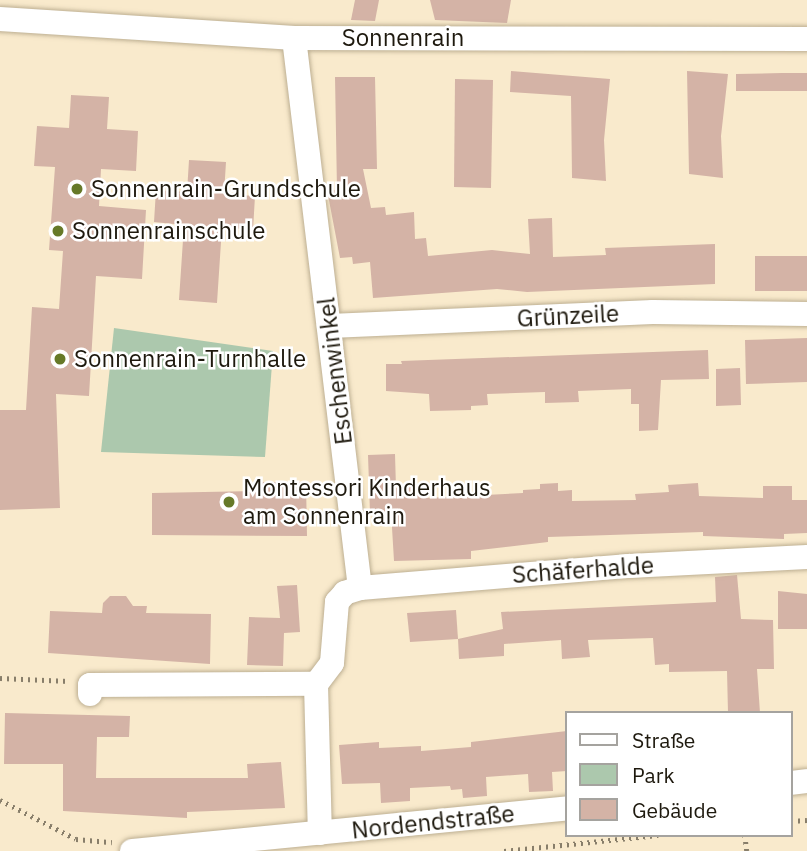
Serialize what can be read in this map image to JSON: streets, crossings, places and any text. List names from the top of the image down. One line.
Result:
{"streets":{"street":["Sonnenrain","Grünzeile","Eschenwinkel","Schäferhalde","Nordendstraße"]},"crossings":[["Sonnenrain","Eschenwinkel"],["Grünzeile","Eschenwinkel"],["Eschenwinkel","Schäferhalde"]],"places":["Sonnenrain-Grundschule","Sonnenrainschule","Sonnenrain-Turnhalle","Montessori Kinderhaus am Sonnenrain"],"legend":["Straße","Park","Gebäude"]}
